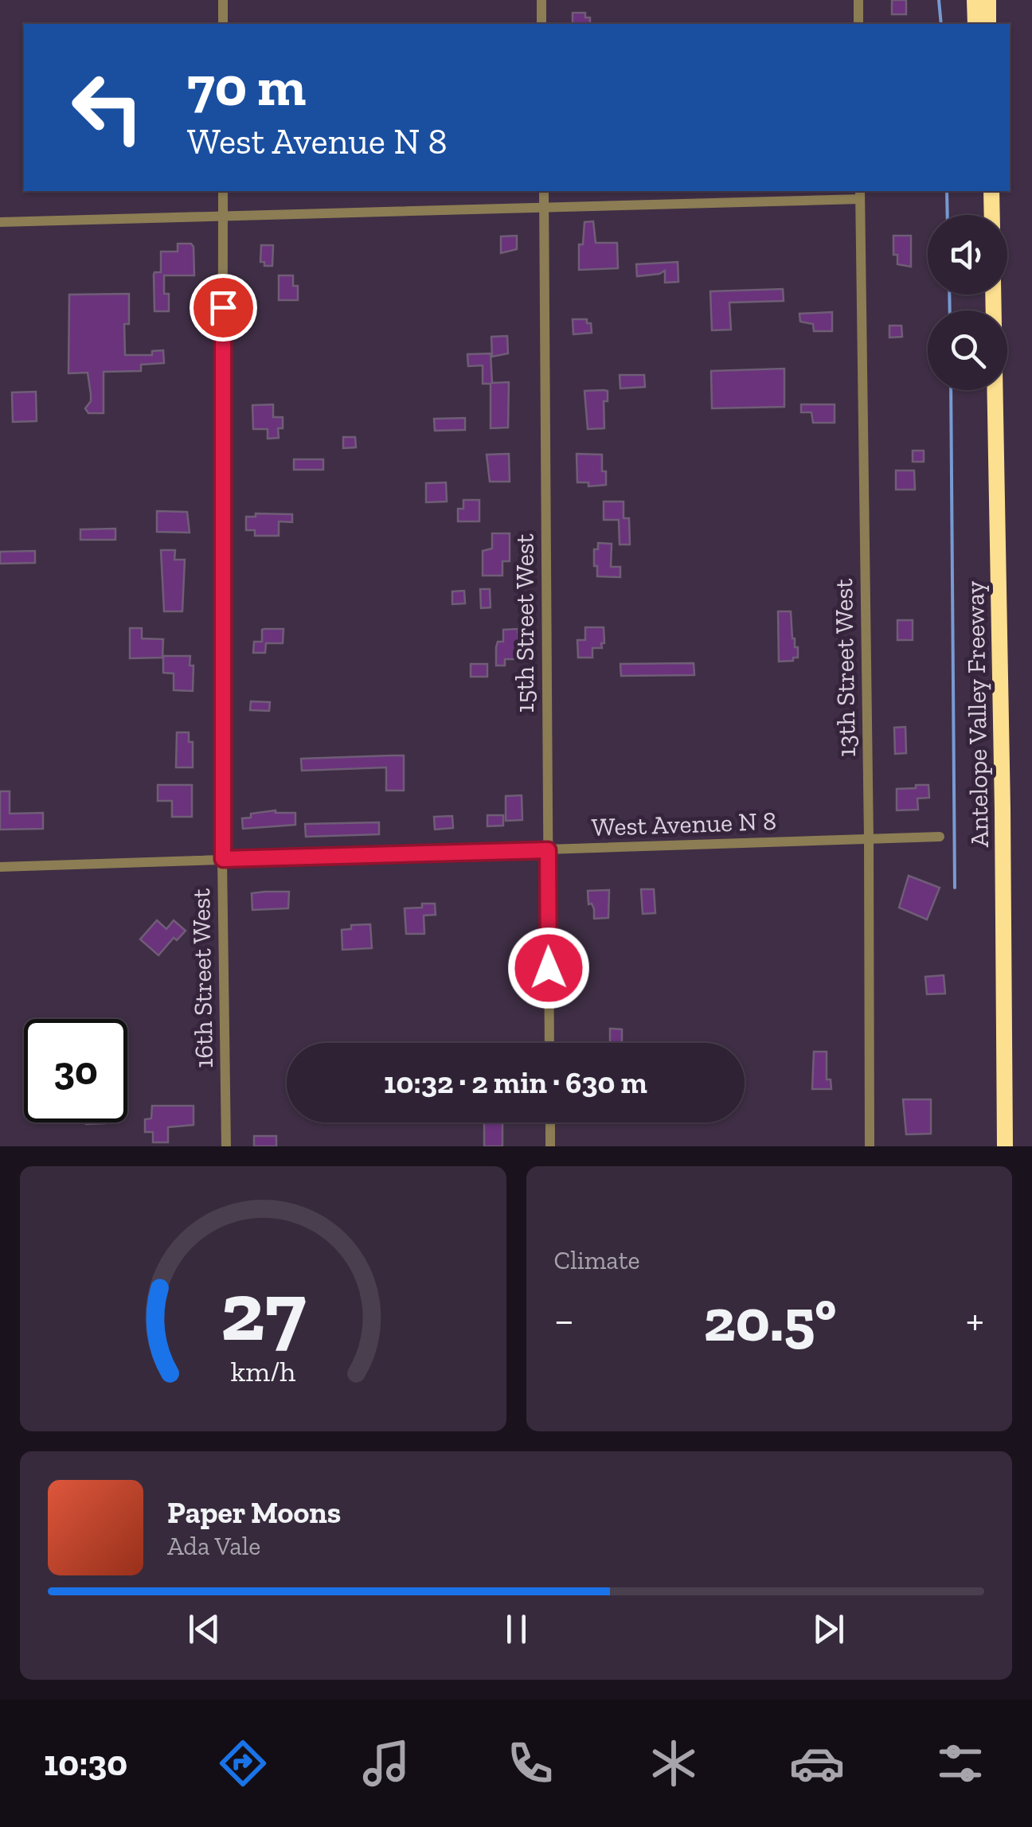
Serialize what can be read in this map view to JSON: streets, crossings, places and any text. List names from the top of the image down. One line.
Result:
{"streets":{"highway":["Antelope Valley Freeway"],"street":["15th Street West","13th Street West","West Avenue N 8","16th Street West"]},"crossings":[["15th Street West","West Avenue N 8"],["13th Street West","West Avenue N 8"],["West Avenue N 8","16th Street West"]],"page":{"turn":["70 m","West Avenue N 8"],"limit":"30","trip":"10:32 · 2 min · 630 m","tile":"Climate","heat":["−","20.5°","+"],"song":["Paper Moons","Ada Vale"],"tabs":"10:30","gauge":["27","km/h"]}}
